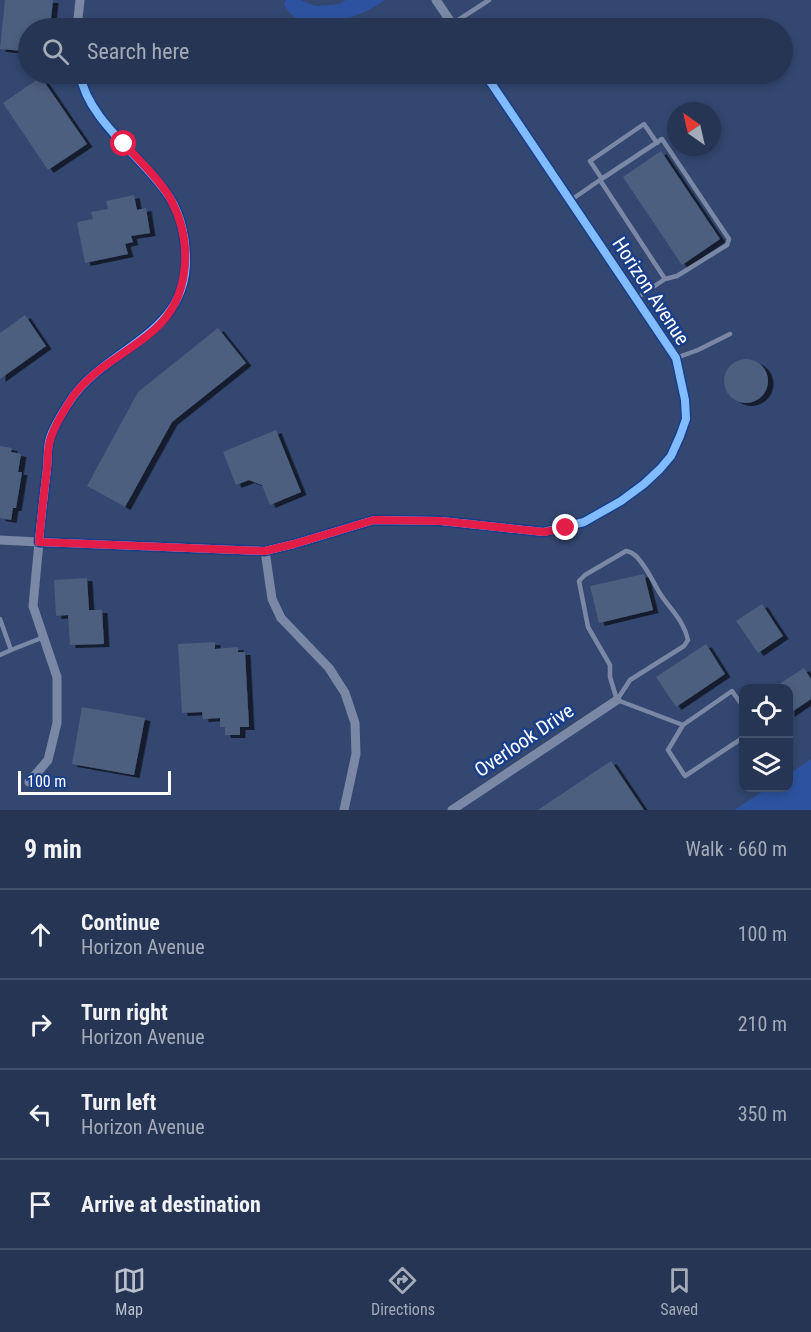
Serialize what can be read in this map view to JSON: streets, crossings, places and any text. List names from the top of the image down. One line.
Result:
{"streets":{"street":["Horizon Avenue","Overlook Drive"]},"scale_bar":"100 m","north":"top left","page":{"search":"Search here","scale":"100 m","heading":["9 min","Walk · 660 m"],"list":[["Continue","Horizon Avenue","100 m"],["Turn right","Horizon Avenue","210 m"],["Turn left","Horizon Avenue","350 m"],"Arrive at destination"],"nav":["Map","Directions","Saved"]}}
